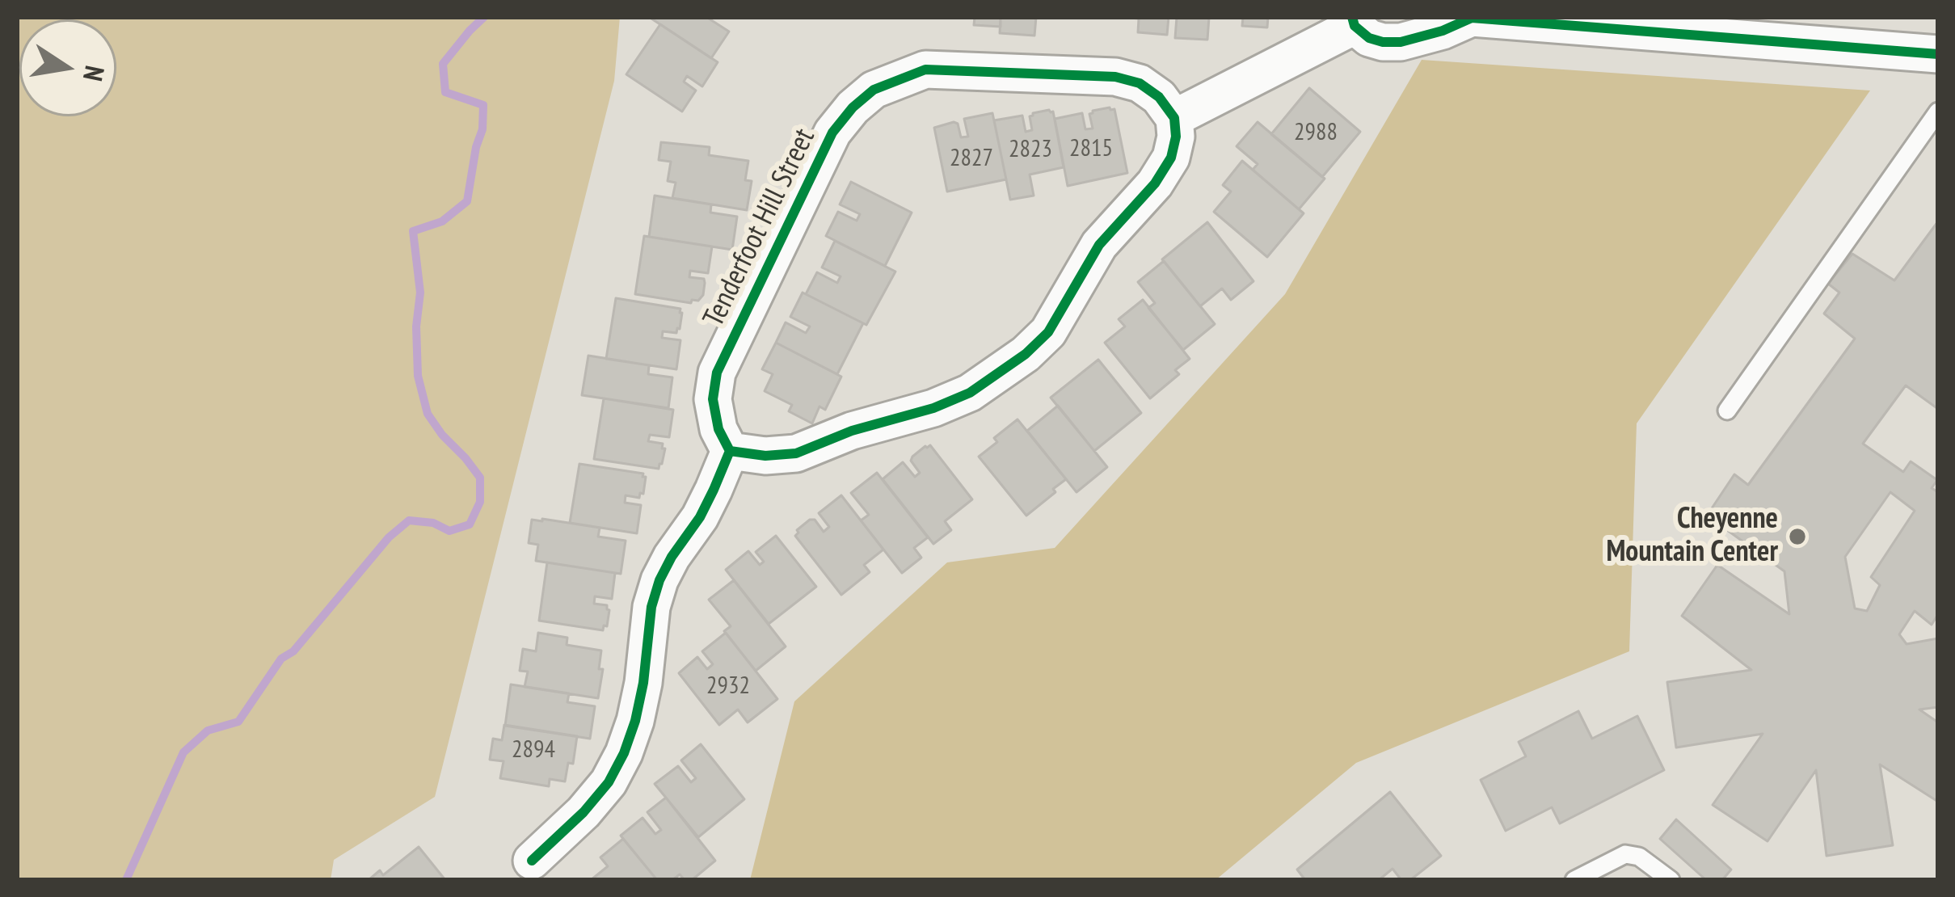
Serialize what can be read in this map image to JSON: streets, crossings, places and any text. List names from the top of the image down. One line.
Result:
{"streets":{"street":["Tenderfoot Hill Street"]},"places":["Cheyenne Mountain Center"],"house_numbers":["2988","2815","2823","2827","2932","2894"],"north":"right"}
